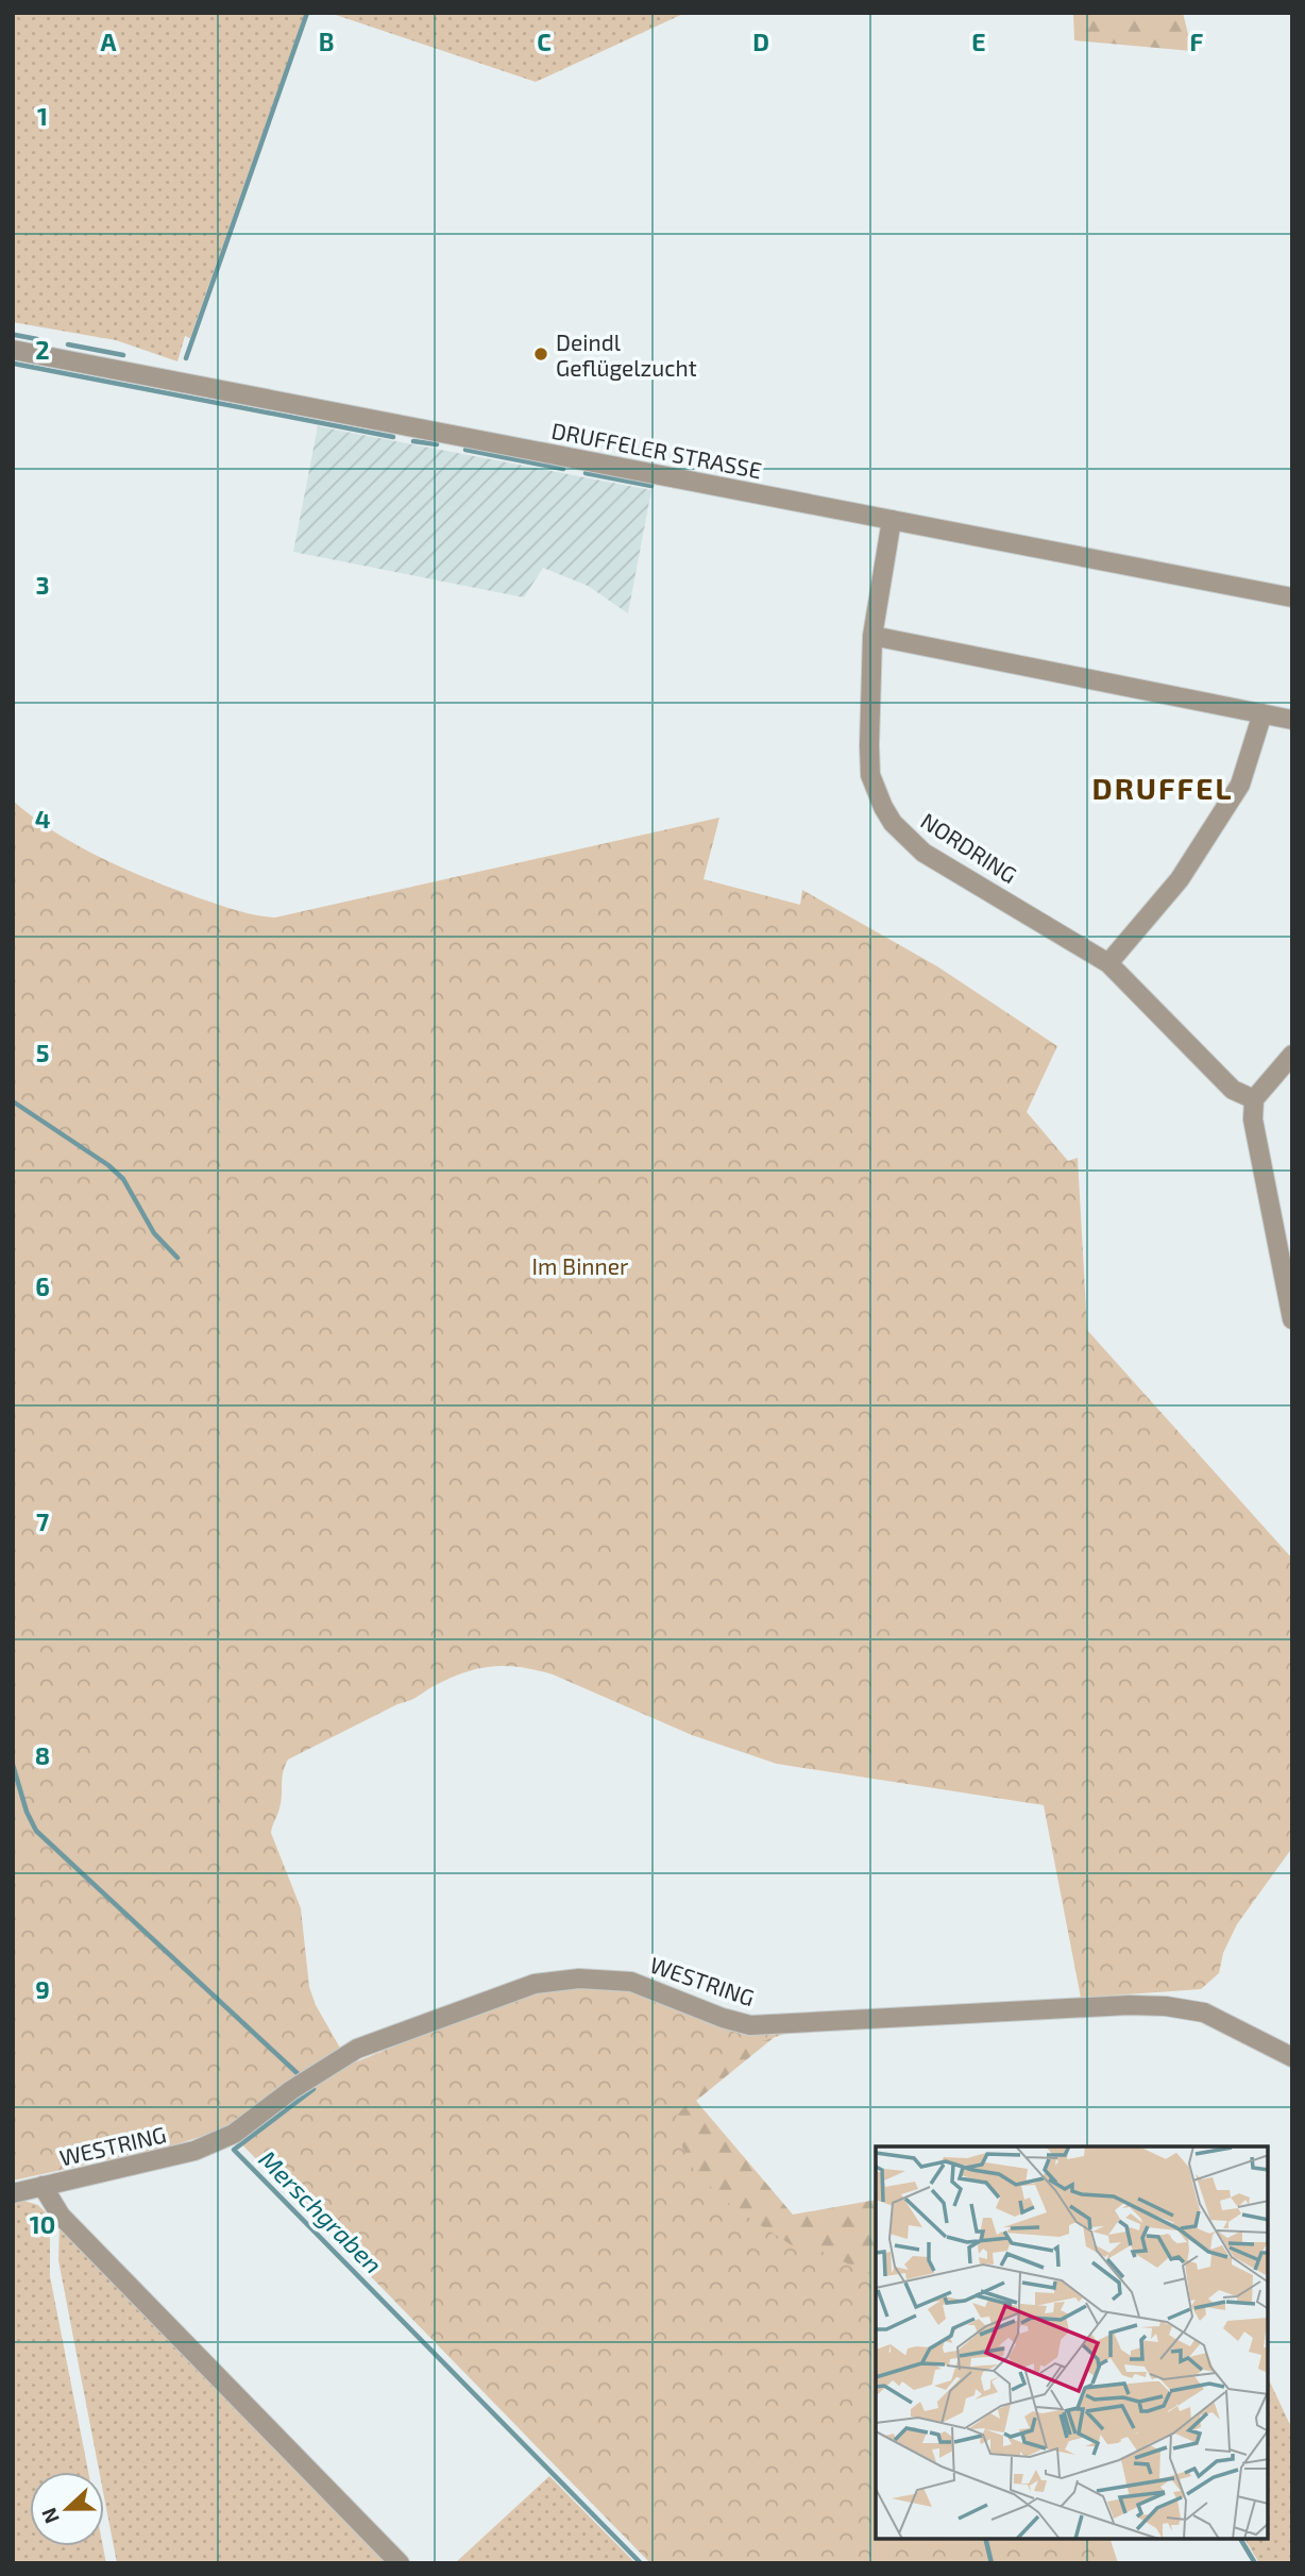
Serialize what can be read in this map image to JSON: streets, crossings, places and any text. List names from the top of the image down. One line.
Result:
{"streets":{"street":["DRUFFELER STRASSE","NORDRING","WESTRING"]},"crossings":[["DRUFFELER STRASSE","NORDRING"]],"districts":["DRUFFEL"],"water":["Merschgraben"],"parks":["Im Binner"],"places":["Deindl Geflügelzucht"],"north":"left","grid":{"columns":["A","B","C","D","E","F"],"rows":["1","2","3","4","5","6","7","8","9","10"]}}
